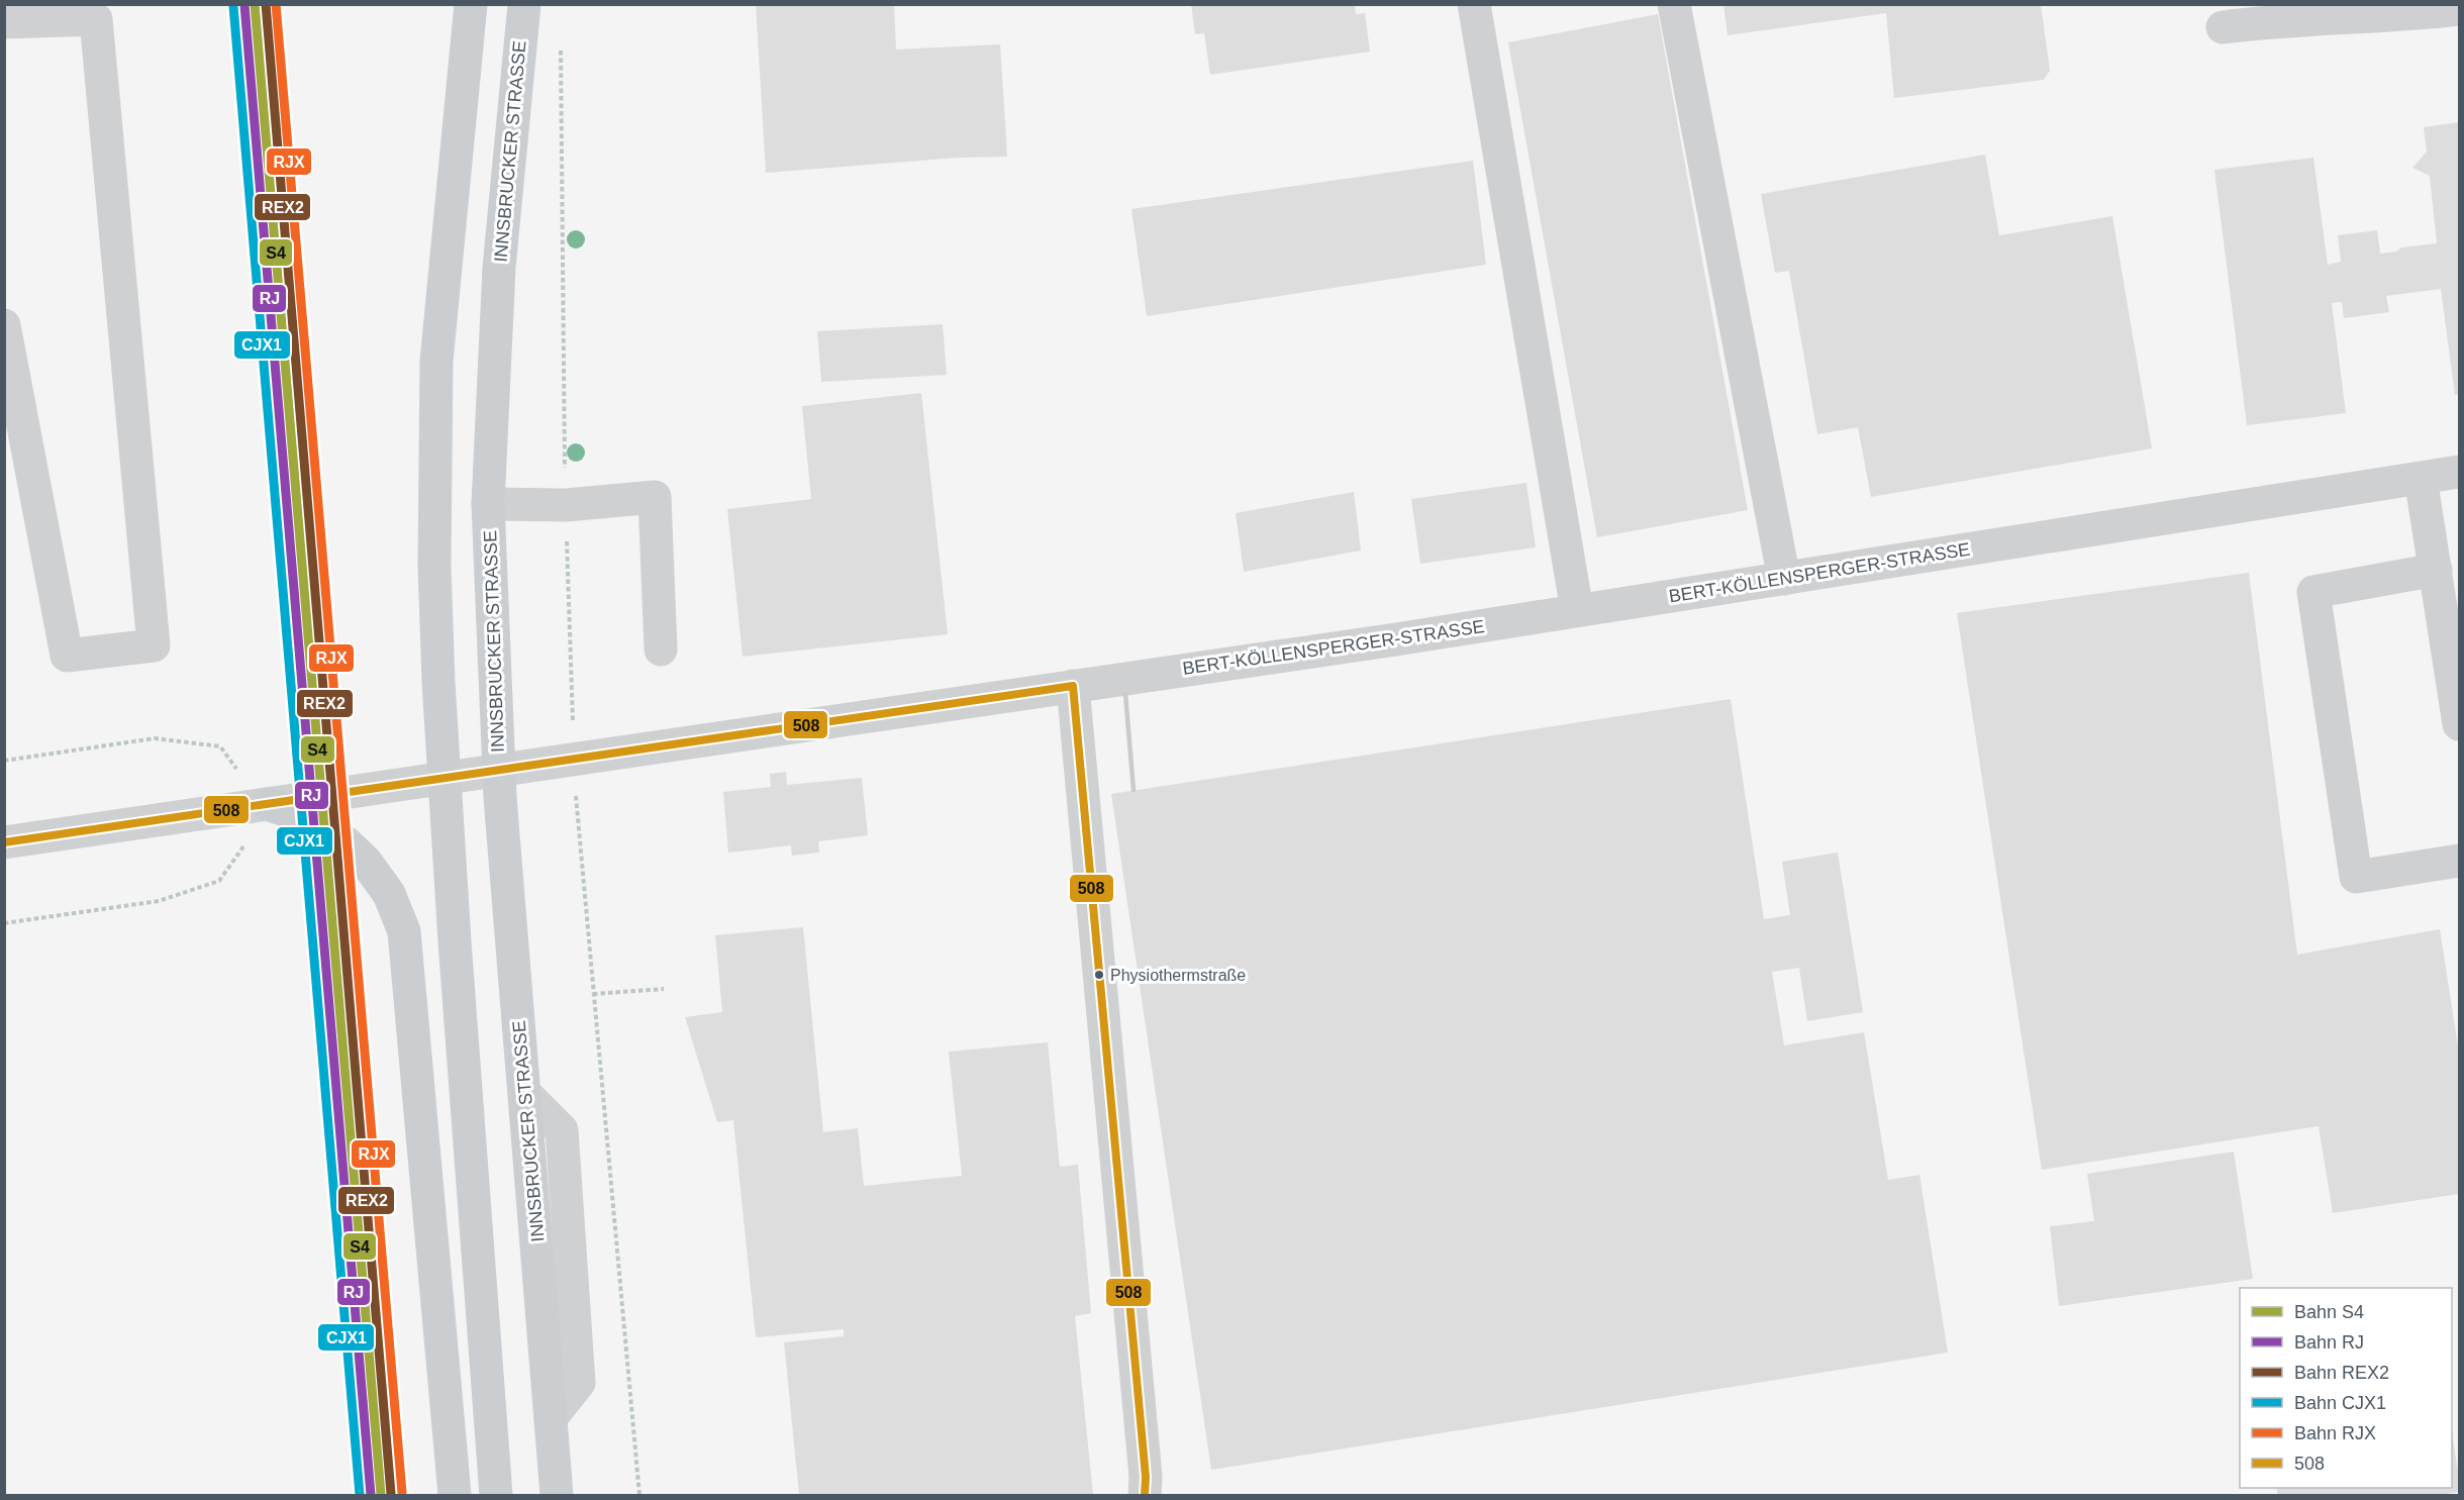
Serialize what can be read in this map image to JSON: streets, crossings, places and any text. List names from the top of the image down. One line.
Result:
{"streets":{"main road":["INNSBRUCKER STRASSE"],"street":["BERT-KÖLLENSPERGER-STRASSE"]},"places":["Physiothermstraße"],"lines":["rail line S4","rail line REX2","rail line RJX","rail line RJ","rail line CJX1","transit line 508"],"legend":["Bahn S4","Bahn RJ","Bahn REX2","Bahn CJX1","Bahn RJX","508"]}
